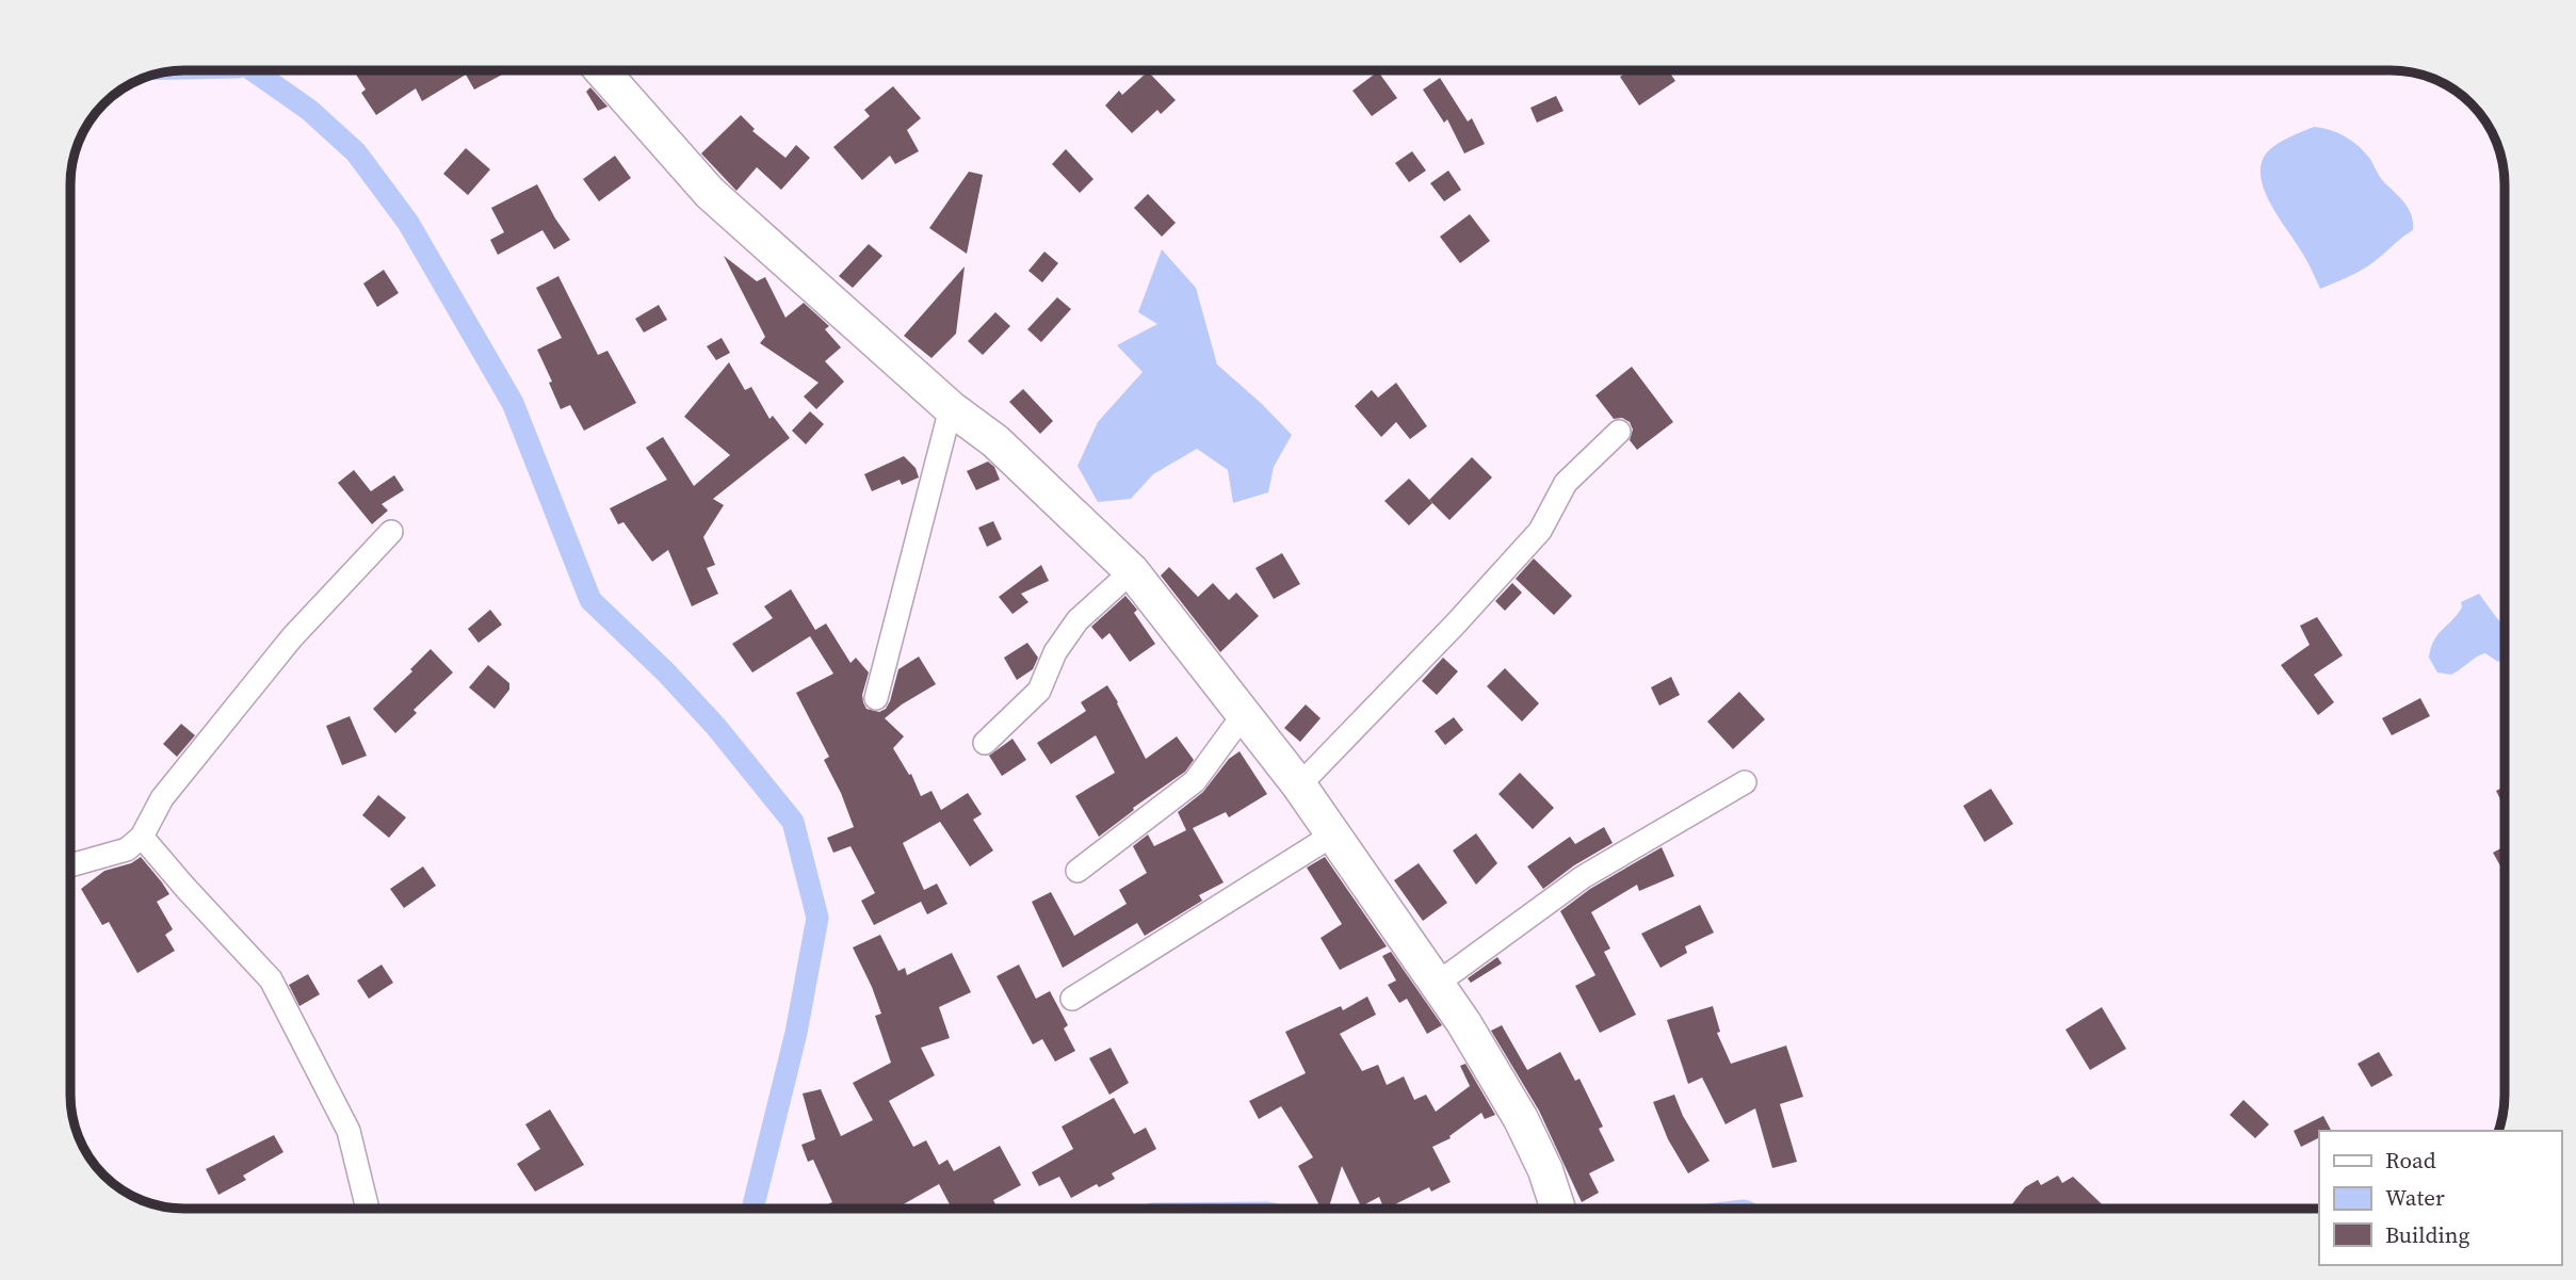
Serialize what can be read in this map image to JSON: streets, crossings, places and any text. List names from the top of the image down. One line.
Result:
{"legend":["Road","Water","Building"]}
